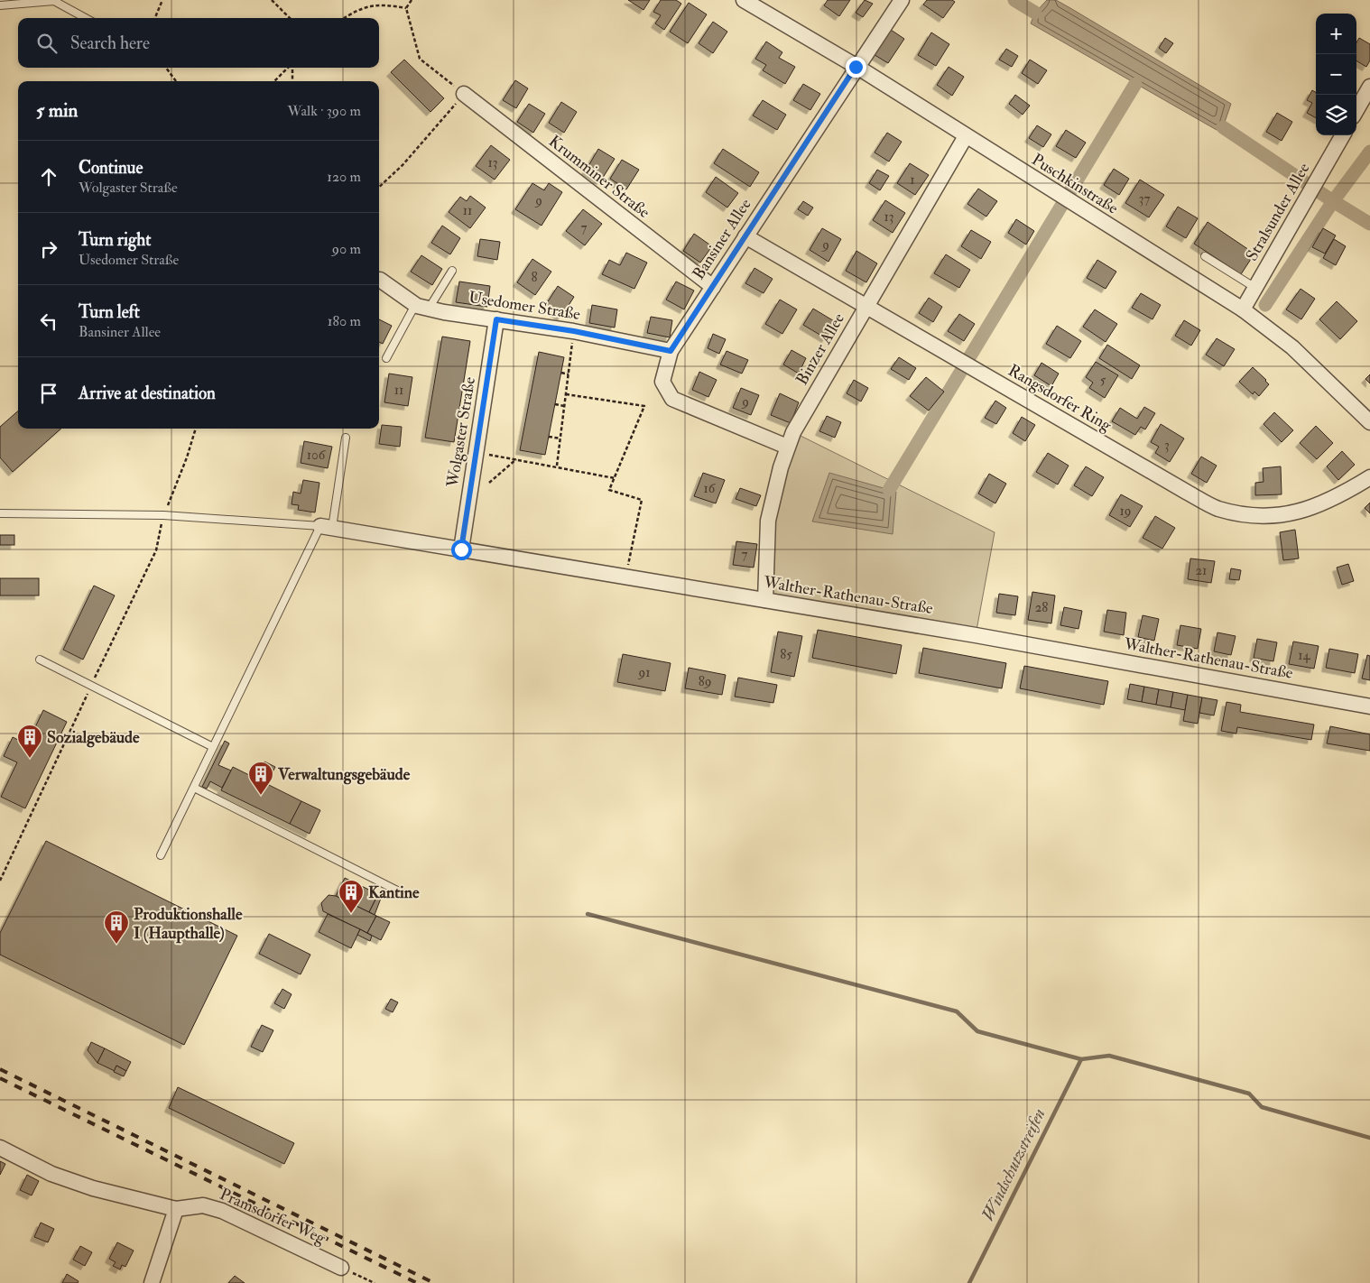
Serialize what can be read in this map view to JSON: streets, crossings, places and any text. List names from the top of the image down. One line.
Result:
{"streets":{"street":["Krumminer Straße","Puschkinstraße","Stralsunder Allee","Bansiner Allee","Usedomer Straße","Binzer Allee","Rangsdorfer Ring","Wolgaster Straße","Walther-Rathenau-Straße","Pramsdorfer Weg"]},"crossings":[["Krumminer Straße","Bansiner Allee"],["Puschkinstraße","Stralsunder Allee"],["Puschkinstraße","Bansiner Allee"],["Puschkinstraße","Binzer Allee"],["Bansiner Allee","Usedomer Straße"],["Bansiner Allee","Binzer Allee"],["Bansiner Allee","Rangsdorfer Ring"],["Usedomer Straße","Wolgaster Straße"],["Binzer Allee","Rangsdorfer Ring"],["Binzer Allee","Walther-Rathenau-Straße"],["Wolgaster Straße","Walther-Rathenau-Straße"]],"water":["Windschutzstreifen"],"places":{"building":["Sozialgebäude","Verwaltungsgebäude","Kantine","Produktionshalle I (Haupthalle)"]},"house_numbers":["13","1","37","9","11","13","7","9","8","5","11","9","3","106","16","19","7","21","28","85","14","91","89"],"page":{"map_buttons":["+","−"],"search":"Search here","heading":["5 min","Walk · 390 m"],"list":[["Continue","Wolgaster Straße","120 m"],["Turn right","Usedomer Straße","90 m"],["Turn left","Bansiner Allee","180 m"],"Arrive at destination"]}}
